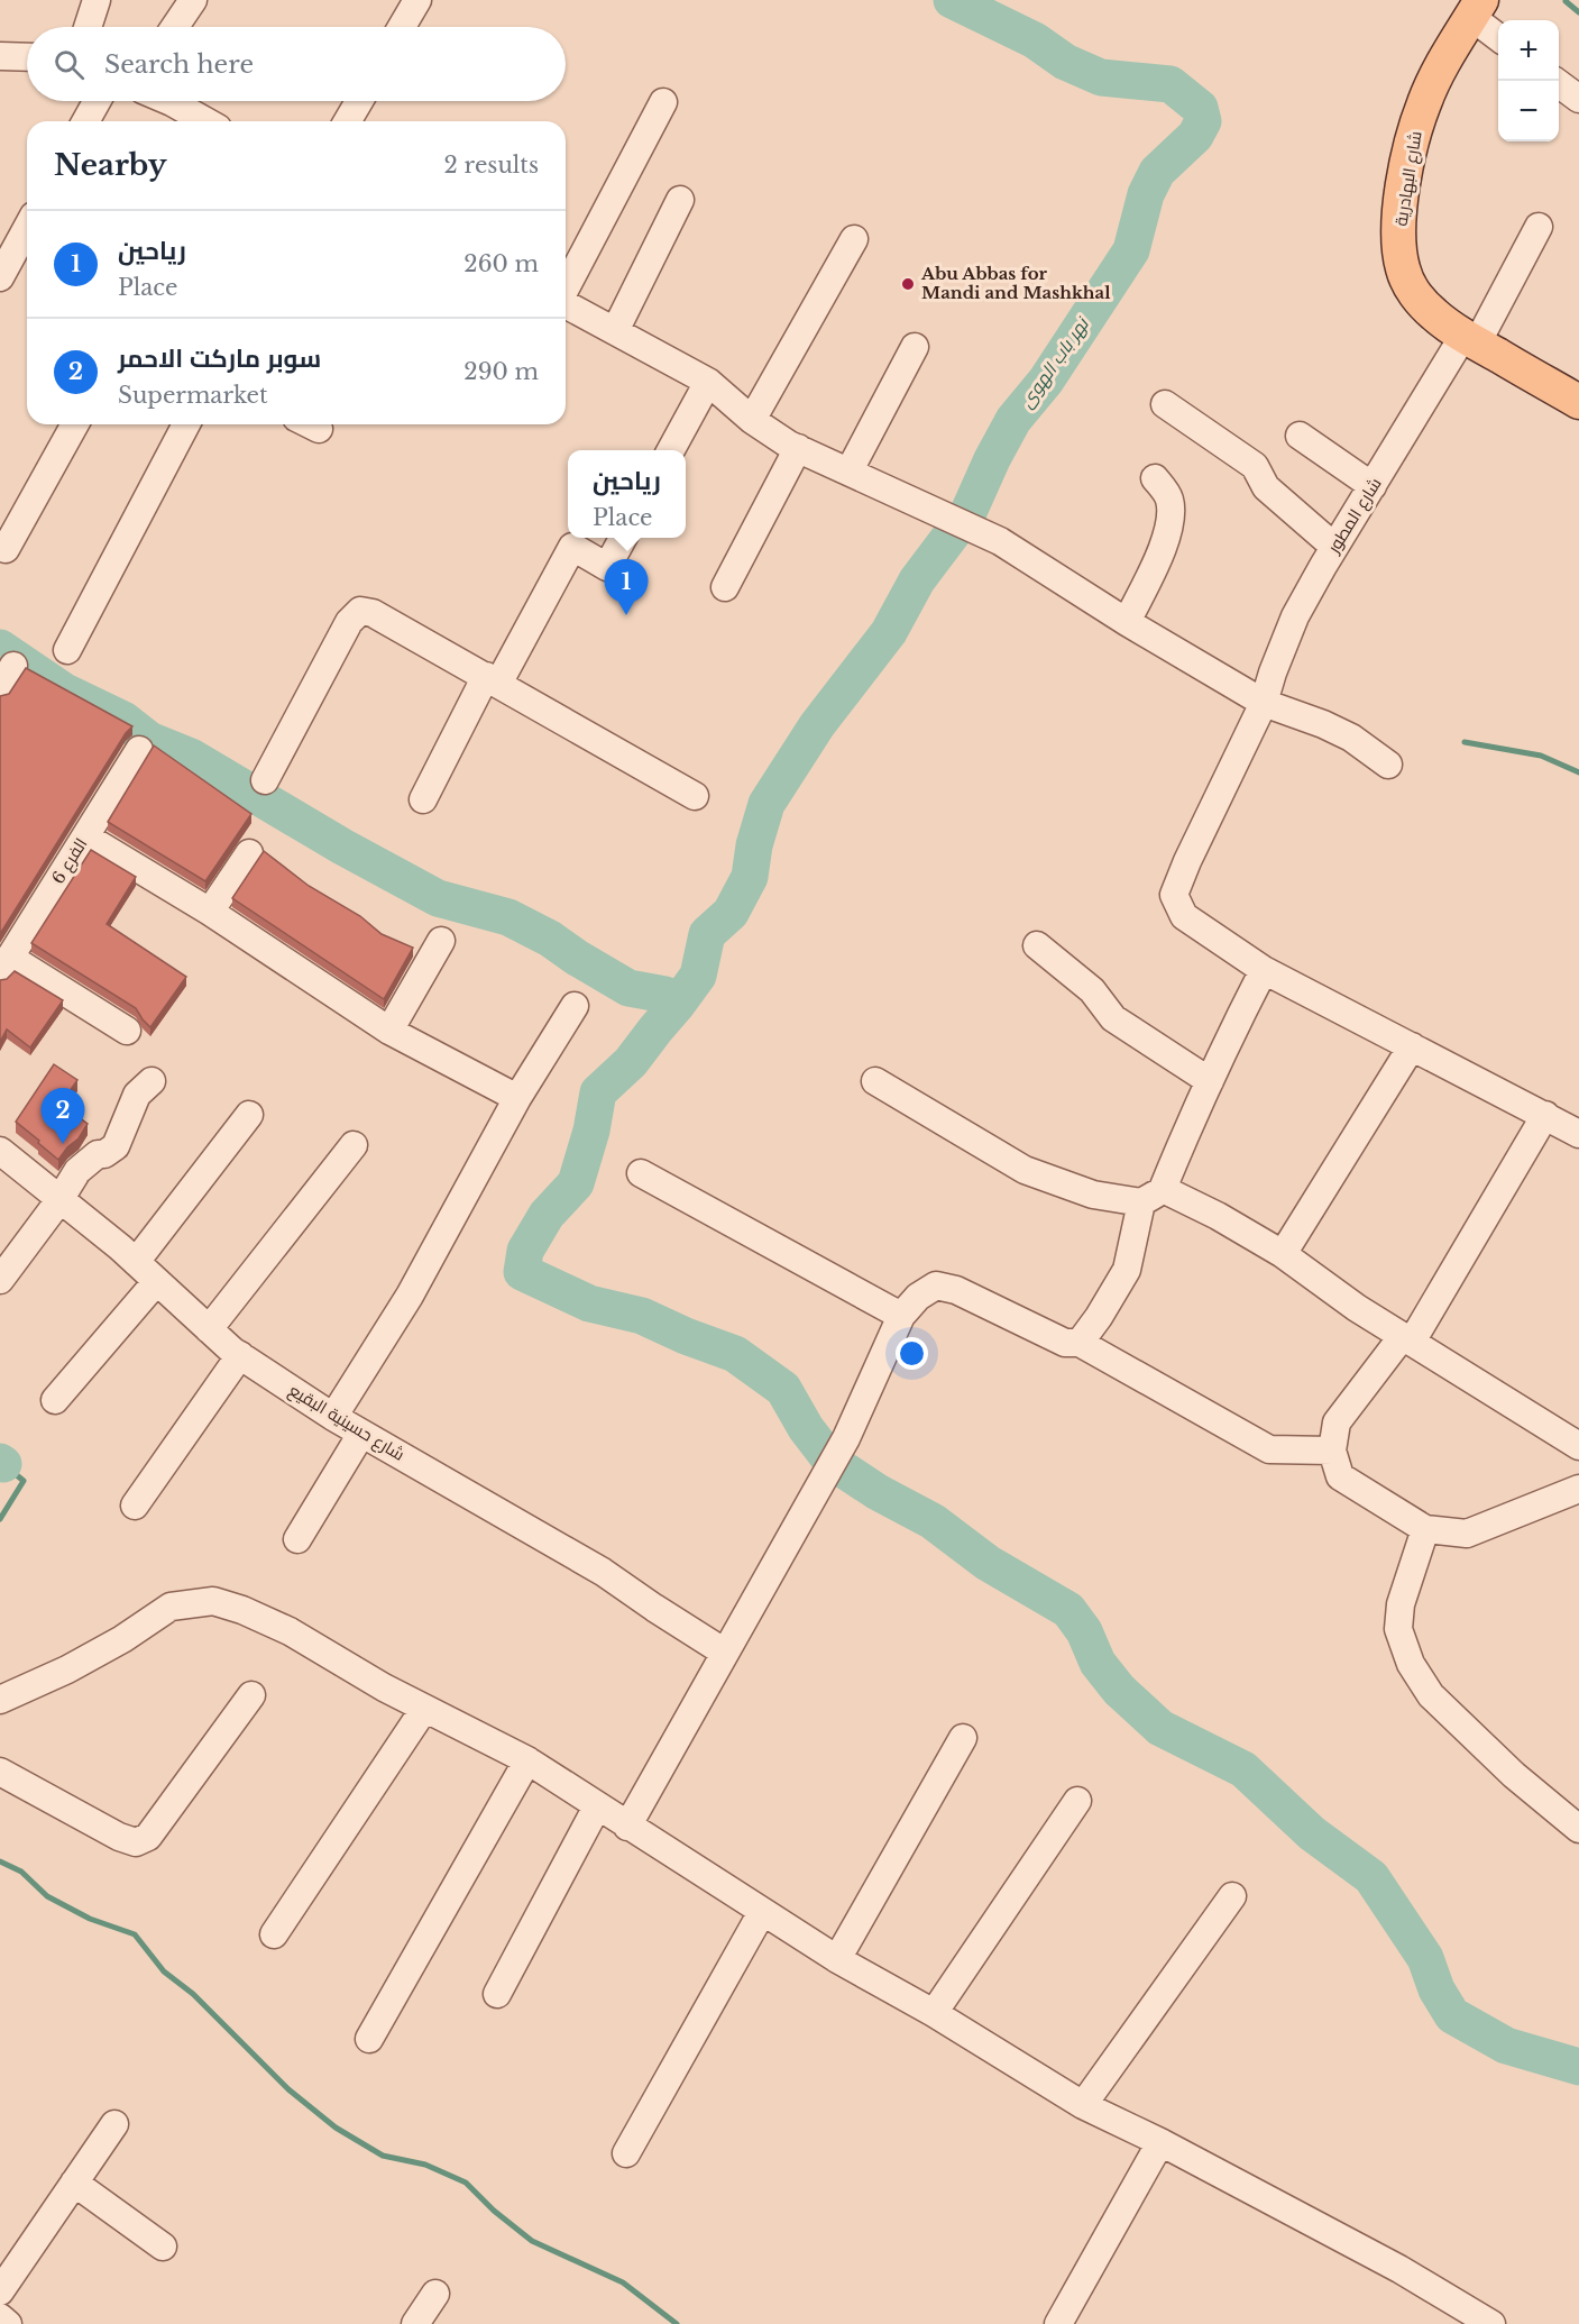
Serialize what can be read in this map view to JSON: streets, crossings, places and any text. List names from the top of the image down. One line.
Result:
{"streets":{"main road":["شارع البهادرية"],"street":["شارع المطور","الفرع 6","شارع حسينية البقيع"]},"crossings":[["شارع البهادرية","شارع المطور"]],"water":["نهر باب الهوى"],"places":["Abu Abbas for Mandi and Mashkhal"],"page":{"map_buttons":["+","−"],"search":"Search here","heading":["Nearby","2 results"],"list":[{"mark":"1","name":"رياحين","note":"Place","value":"260 m"},{"mark":"2","name":"سوبر ماركت الاحمر","note":"Supermarket","value":"290 m"}],"popup":["رياحين","Place"],"pins":["1","2"]}}
